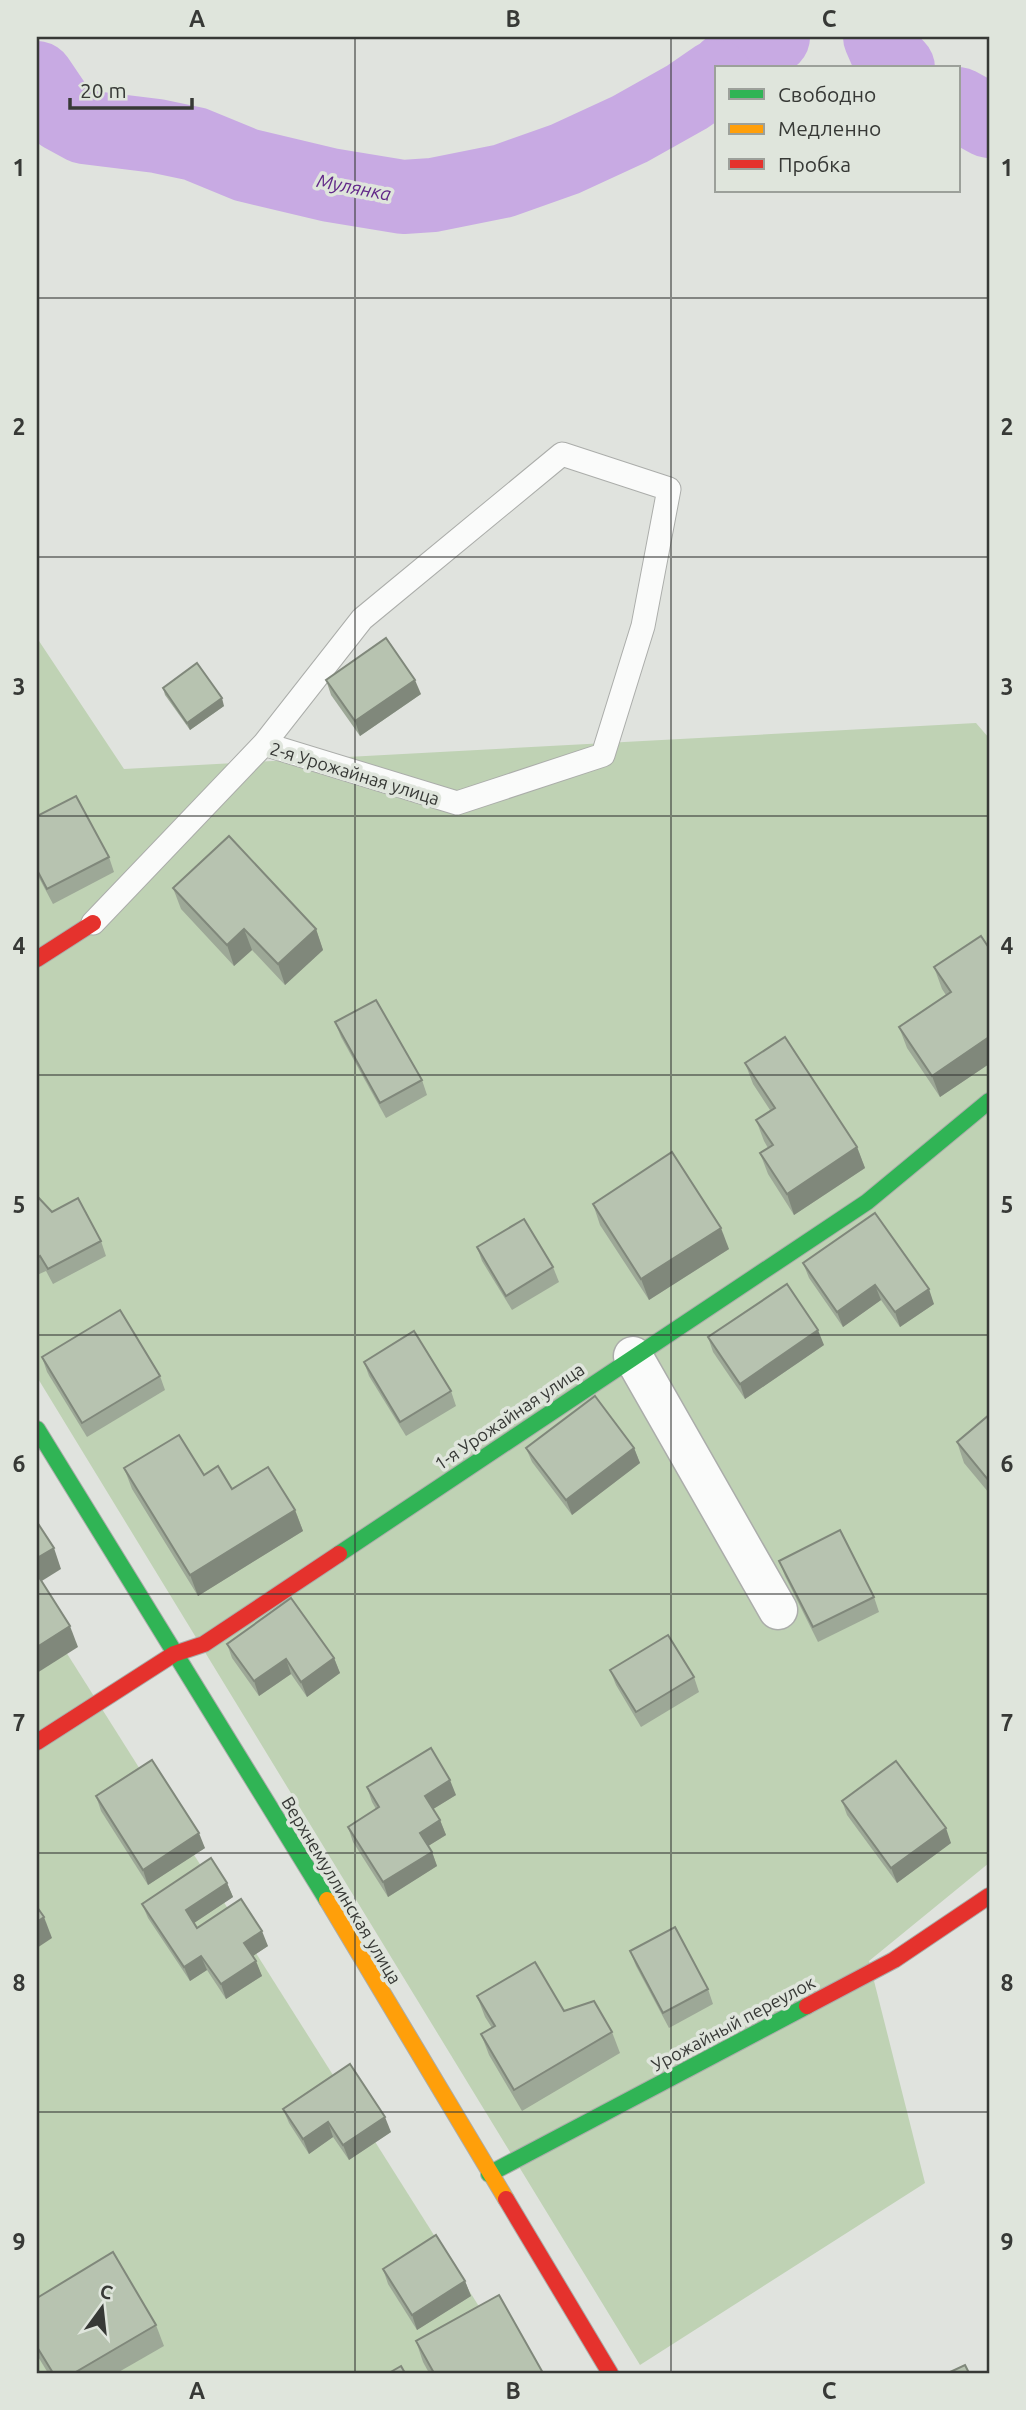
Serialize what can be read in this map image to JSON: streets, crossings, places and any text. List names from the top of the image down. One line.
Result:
{"streets":{"street":["2-я Урожайная улица","1-я Урожайная улица","Верхнемуллинская улица","Урожайный переулок"]},"crossings":[["1-я Урожайная улица","Верхнемуллинская улица"],["Верхнемуллинская улица","Урожайный переулок"]],"water":["Мулянка"],"legend":["Свободно","Медленно","Пробка"],"scale_bar":"20 m","north":"top","grid":{"columns":["A","B","C"],"rows":["1","2","3","4","5","6","7","8","9"]}}
